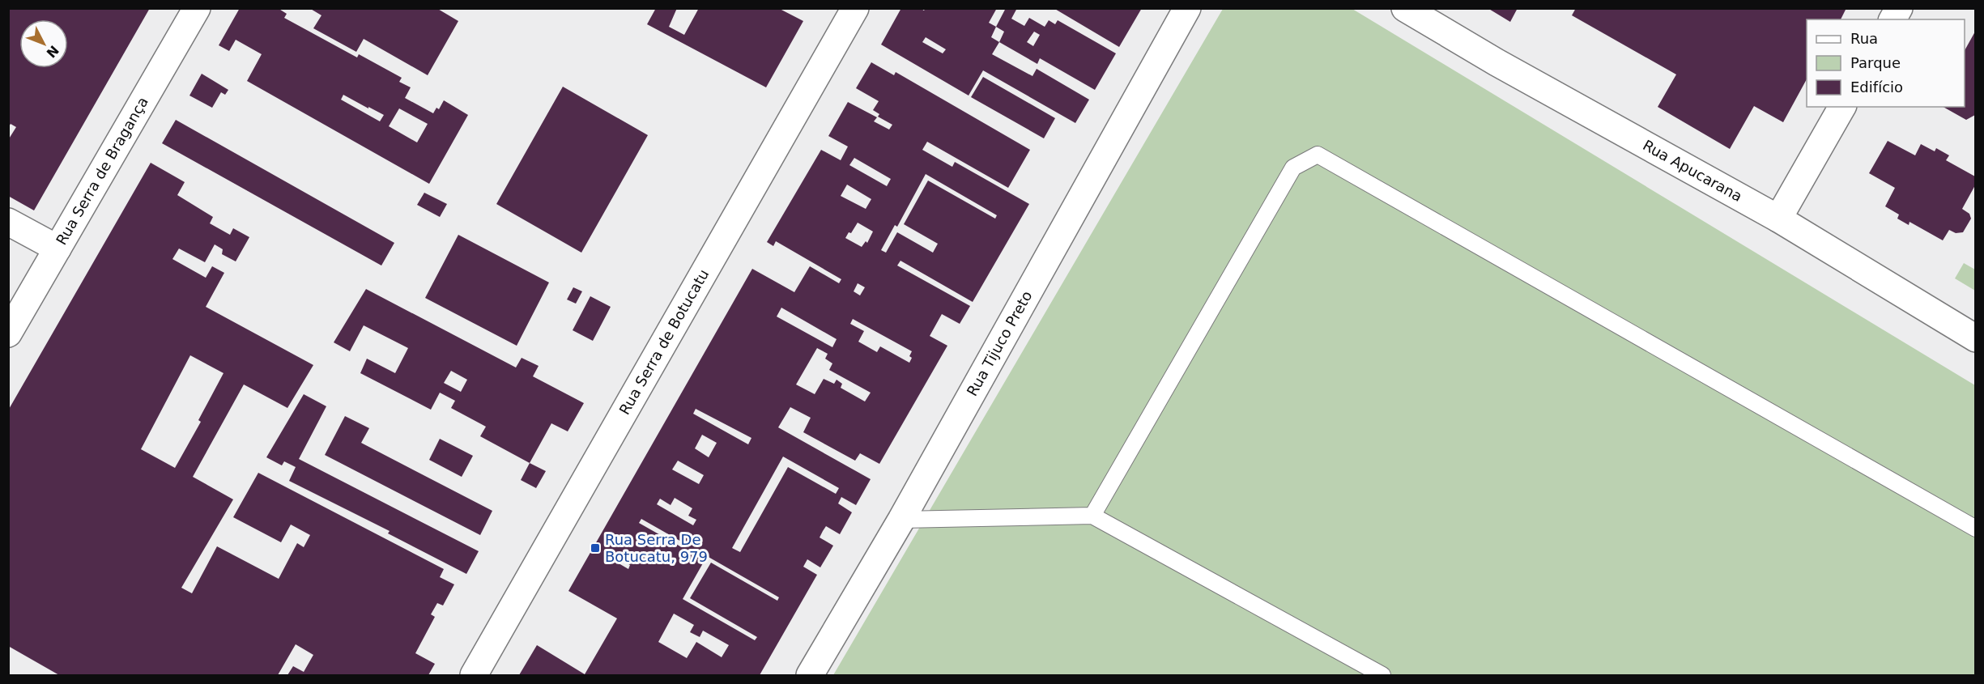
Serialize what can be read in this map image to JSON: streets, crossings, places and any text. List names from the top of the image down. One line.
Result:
{"streets":{"street":["Rua Serra de Bragança","Rua Apucarana","Rua Serra de Botucatu","Rua Tijuco Preto"]},"places":{"transit":["Rua Serra De Botucatu, 979"]},"legend":["Rua","Parque","Edifício"],"north":"bottom right"}
